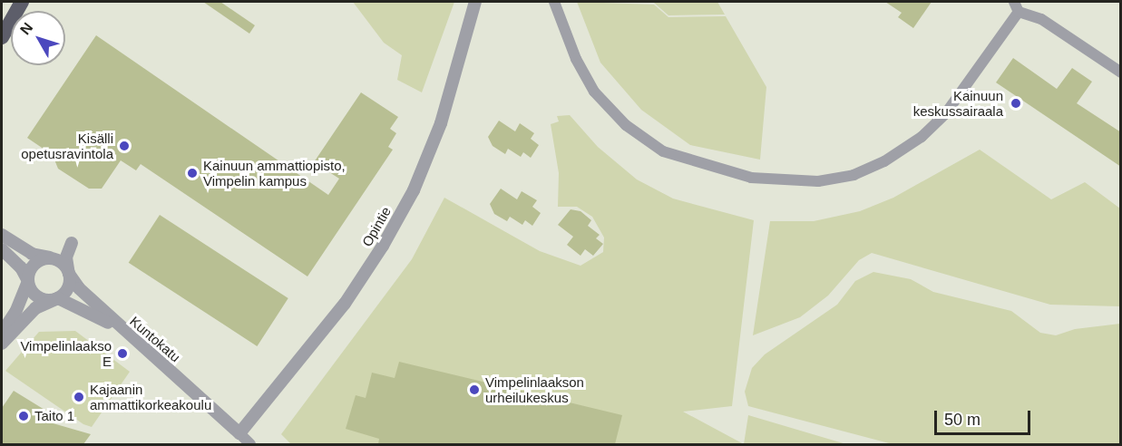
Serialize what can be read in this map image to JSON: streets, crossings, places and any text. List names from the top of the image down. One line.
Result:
{"streets":{"street":["Opintie","Kuntokatu"]},"crossings":[["Opintie","Kuntokatu"]],"places":["Kainuun keskussairaala","Kisälli opetusravintola","Kainuun ammattiopisto, Vimpelin kampus","Vimpelinlaakso E","Vimpelinlaakson urheilukeskus","Kajaanin ammattikorkeakoulu","Taito 1"],"scale_bar":"50 m","north":"top left"}
